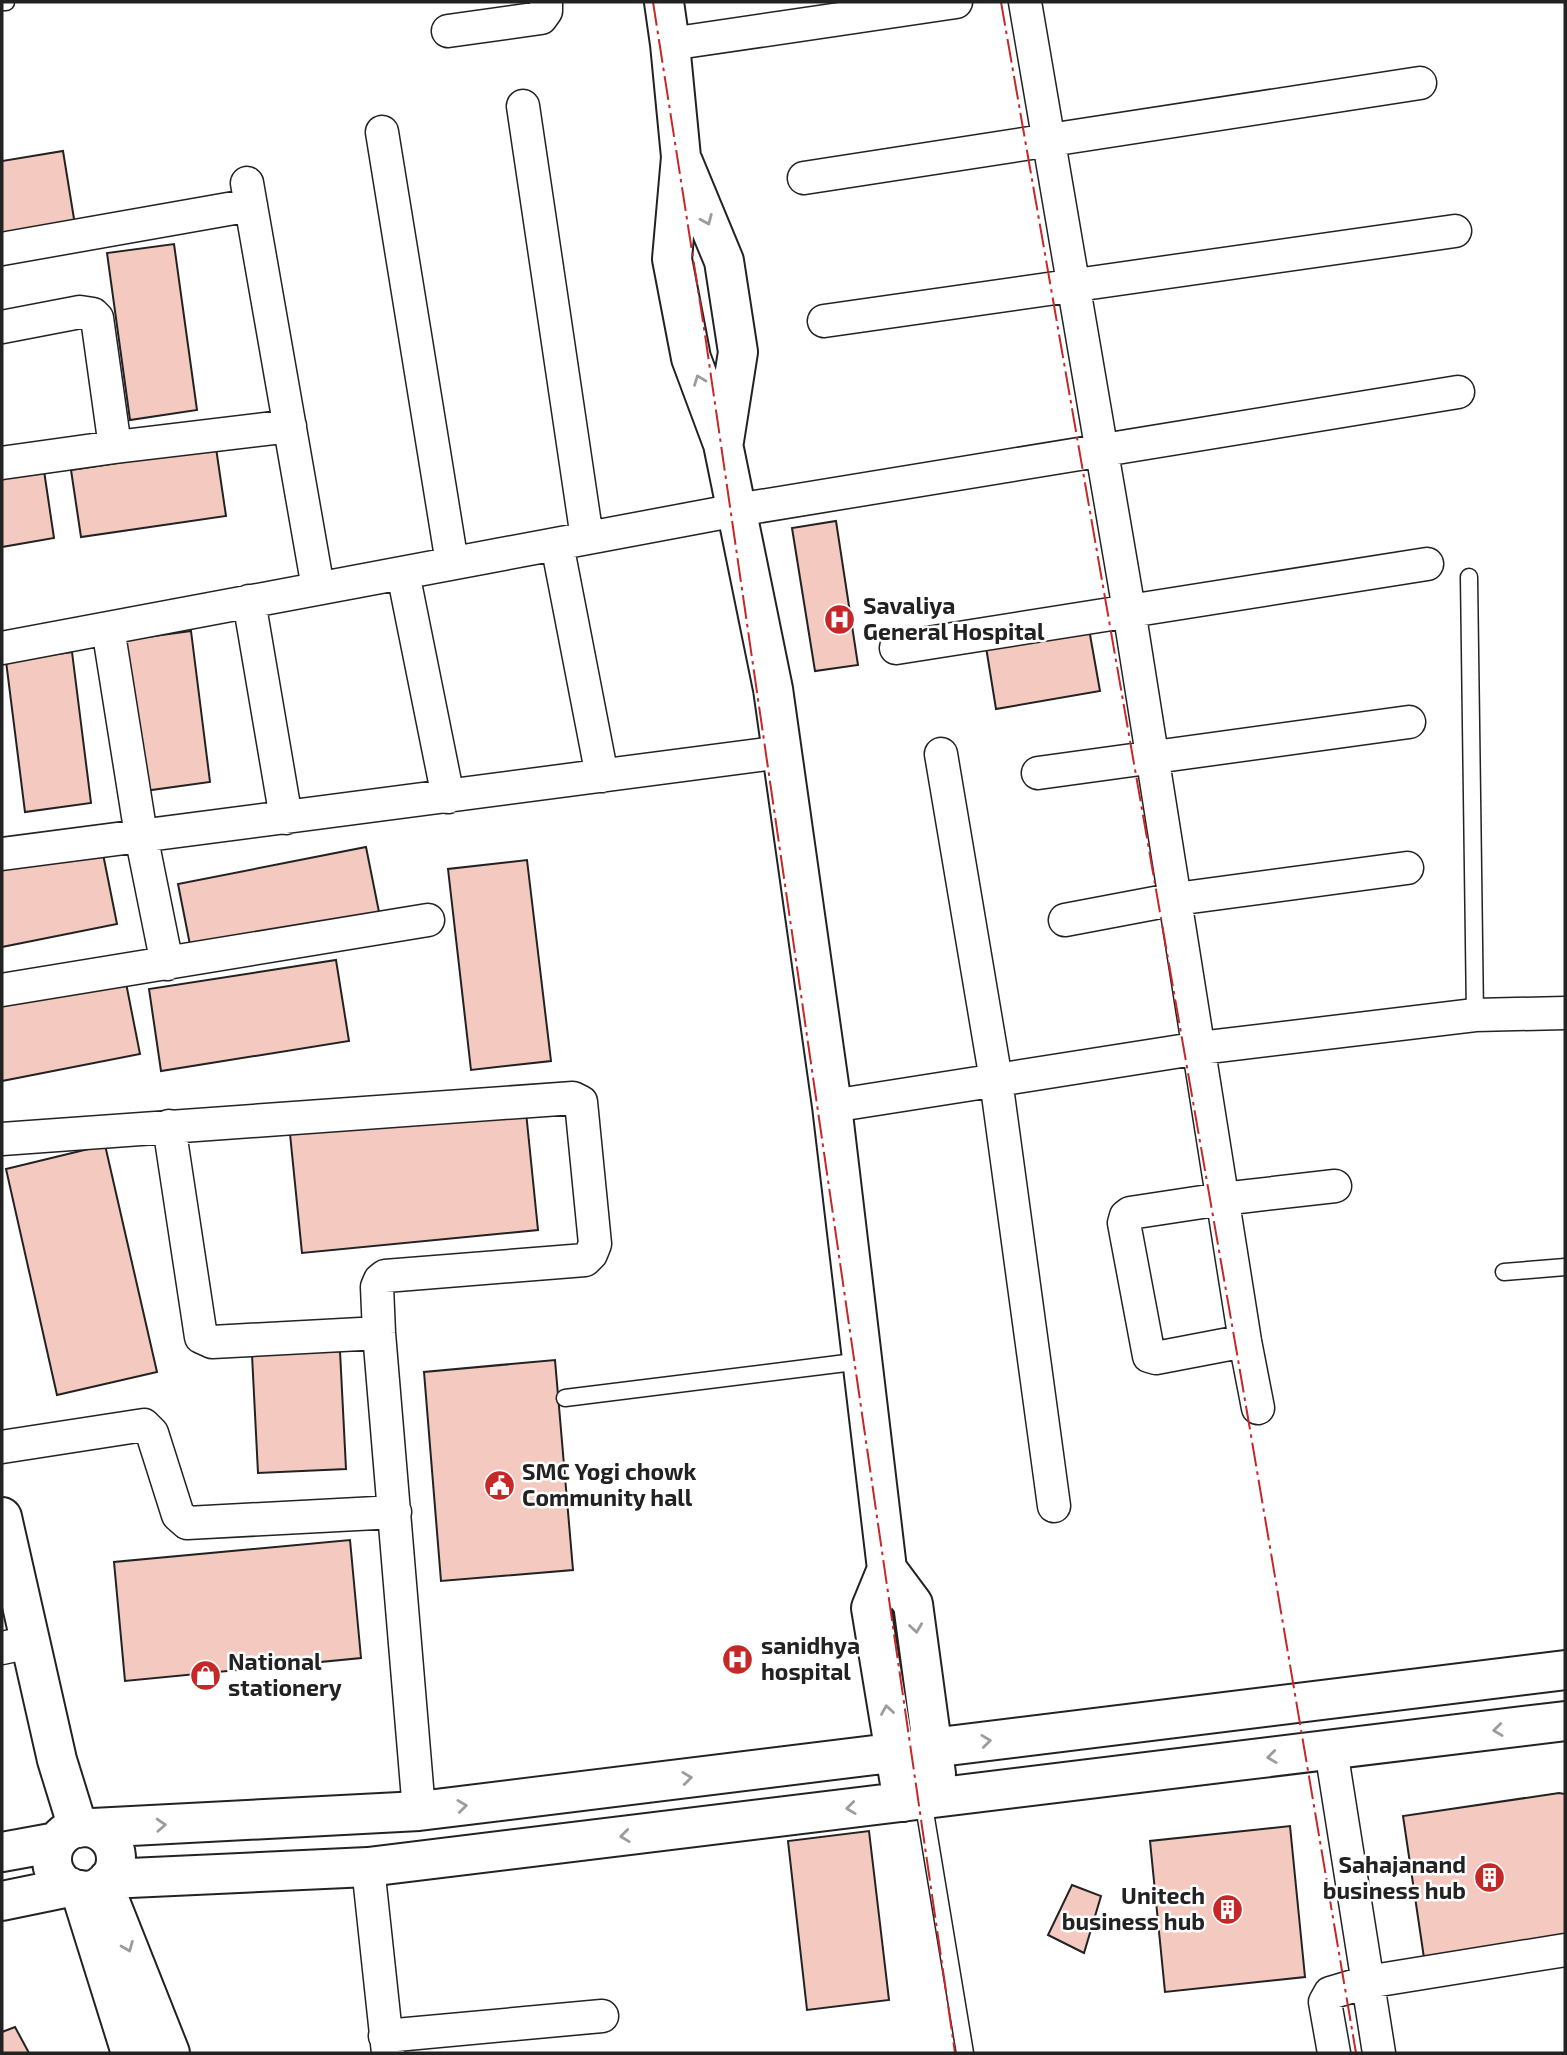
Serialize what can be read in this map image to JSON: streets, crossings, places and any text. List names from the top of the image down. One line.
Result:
{"places":{"hospital":["Savaliya General Hospital","sanidhya hospital"],"public building":["SMC Yogi chowk Community hall"],"shop":["National stationery"],"building":["Sahajanand business hub","Unitech business hub"]}}
